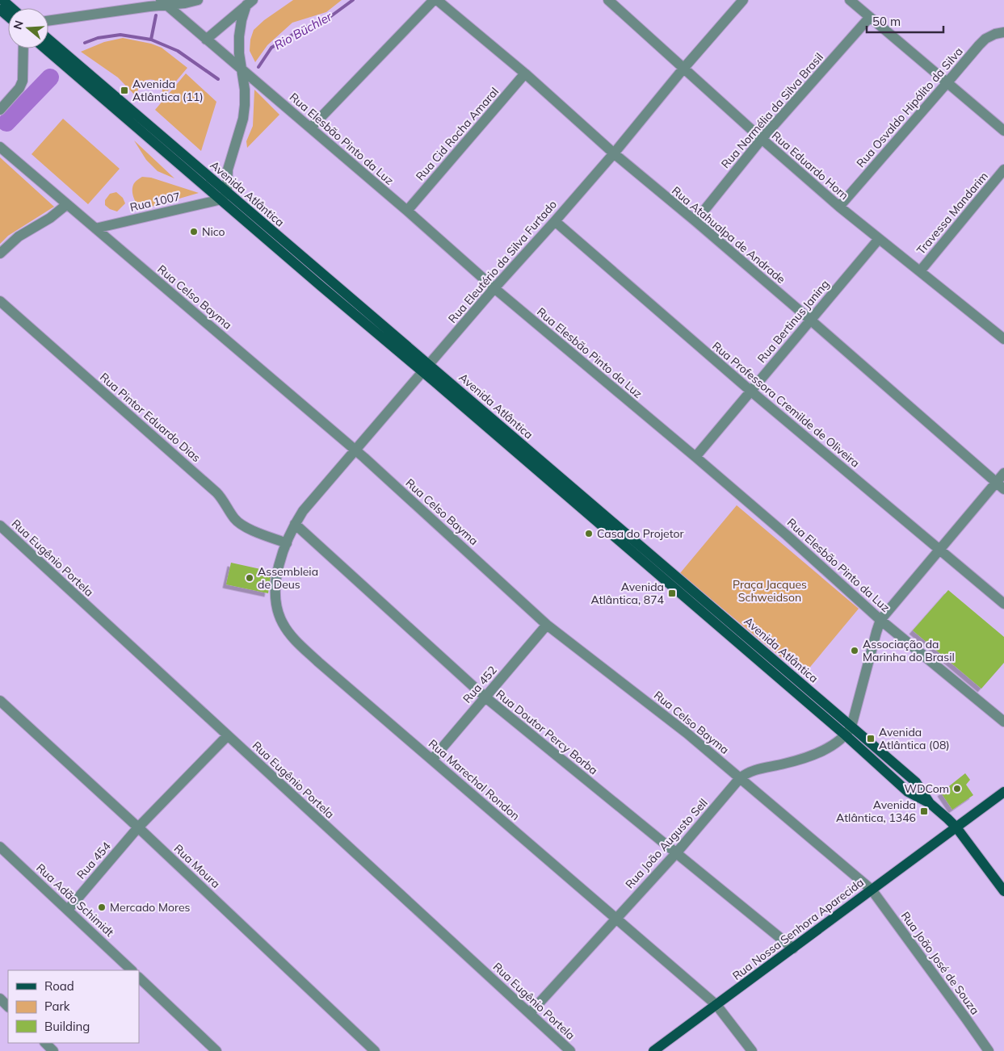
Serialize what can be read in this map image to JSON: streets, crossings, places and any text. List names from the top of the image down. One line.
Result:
{"streets":{"main road":["Avenida Atlântica","Rua Nossa Senhora Aparecida"],"street":["Rua Osvaldo Hipólito da Silva","Rua Normélia da Silva Brasil","Rua Cid Rocha Amaral","Rua Elesbão Pinto da Luz","Rua Eduardo Horn","Rua 1007","Travessa Mandarim","Rua Atahualpa de Andrade","Rua Eleutério da Silva Furtado","Rua Celso Bayma","Rua Bertinus Janing","Rua Professora Cremilde de Oliveira","Rua Pintor Eduardo Dias","Rua Eugênio Portela","Rua 452","Rua Doutor Percy Borba","Rua Marechal Rondon","Rua João Augusto Sell","Rua 454","Rua Moura","Rua Adão Schimidt","Rua João José de Souza"]},"crossings":[["Rua Osvaldo Hipólito da Silva","Rua Eduardo Horn"],["Rua Normélia da Silva Brasil","Rua Eduardo Horn"],["Rua Normélia da Silva Brasil","Rua Atahualpa de Andrade"],["Rua Cid Rocha Amaral","Rua Elesbão Pinto da Luz"],["Rua Cid Rocha Amaral","Rua Atahualpa de Andrade"],["Rua Elesbão Pinto da Luz","Rua Eleutério da Silva Furtado"],["Rua Elesbão Pinto da Luz","Rua Bertinus Janing"],["Rua Eduardo Horn","Travessa Mandarim"],["Rua Eduardo Horn","Rua Eleutério da Silva Furtado"],["Rua Eduardo Horn","Rua Bertinus Janing"],["Avenida Atlântica","Rua 1007"],["Avenida Atlântica","Rua Eleutério da Silva Furtado"],["Avenida Atlântica","Rua João Augusto Sell"],["Avenida Atlântica","Rua Nossa Senhora Aparecida"],["Rua 1007","Rua Celso Bayma"],["Rua Atahualpa de Andrade","Rua Eleutério da Silva Furtado"],["Rua Atahualpa de Andrade","Rua Bertinus Janing"],["Rua Eleutério da Silva Furtado","Rua Celso Bayma"],["Rua Eleutério da Silva Furtado","Rua Professora Cremilde de Oliveira"],["Rua Eleutério da Silva Furtado","Rua Pintor Eduardo Dias"],["Rua Eleutério da Silva Furtado","Rua Doutor Percy Borba"],["Rua Eleutério da Silva Furtado","Rua Marechal Rondon"],["Rua Celso Bayma","Rua 452"],["Rua Celso Bayma","Rua João Augusto Sell"],["Rua Celso Bayma","Rua Nossa Senhora Aparecida"],["Rua Celso Bayma","Rua João José de Souza"],["Rua Bertinus Janing","Rua Professora Cremilde de Oliveira"],["Rua Pintor Eduardo Dias","Rua Marechal Rondon"],["Rua Eugênio Portela","Rua João Augusto Sell"],["Rua Eugênio Portela","Rua 454"],["Rua 452","Rua Doutor Percy Borba"],["Rua 452","Rua Marechal Rondon"],["Rua Doutor Percy Borba","Rua João Augusto Sell"],["Rua Doutor Percy Borba","Rua Nossa Senhora Aparecida"],["Rua Marechal Rondon","Rua João Augusto Sell"],["Rua Marechal Rondon","Rua Nossa Senhora Aparecida"],["Rua 454","Rua Moura"],["Rua 454","Rua Adão Schimidt"],["Rua Nossa Senhora Aparecida","Rua João José de Souza"]],"water":["Rio Büchler"],"parks":["Praça Jacques Schweidson"],"places":{"transit":["Avenida Atlântica (11)","Avenida Atlântica, 874","Avenida Atlântica (08)","Avenida Atlântica, 1346"],"other":["Nico","Casa do Projetor","Assembleia de Deus","Associação da Marinha do Brasil","WDCom","Mercado Mores"]},"legend":["Road","Park","Building"],"scale_bar":"50 m","north":"left"}
